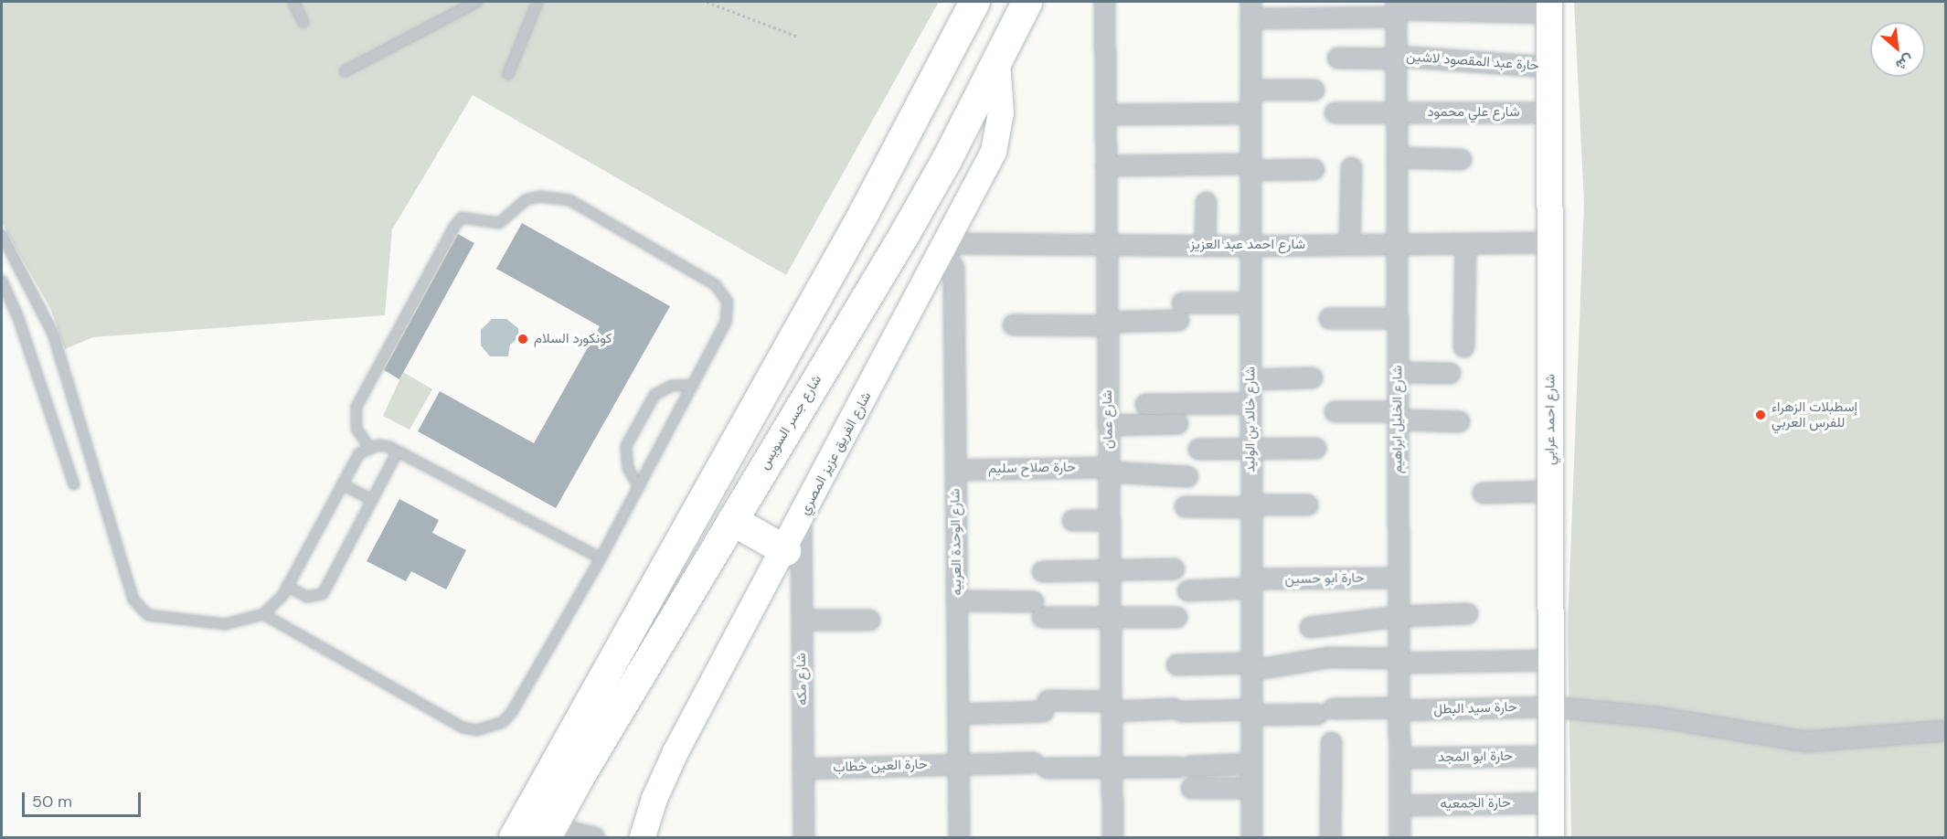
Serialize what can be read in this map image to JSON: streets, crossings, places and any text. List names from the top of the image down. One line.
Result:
{"streets":{"main road":["شارع جسر السويس"],"street":["حارة عبد المقصود لاشين","شارع علي محمود","شارع احمد عبد العزيز","شارع عمان","شارع خالد بن الوليد","شارع الخليل ابراهيم","شارع احمد عرابي","شارع الفريق عزيز المصري","حارة صلاح سليم","شارع الوحدة العربيه","حارة ابو حسين","شارع مكه","حارة سيد البطل","حارة ابو المجد","حارة العين خطاب","حارة الجمعيه"]},"crossings":[["حارة عبد المقصود لاشين","شارع الخليل ابراهيم"],["حارة عبد المقصود لاشين","شارع احمد عرابي"],["شارع علي محمود","شارع الخليل ابراهيم"],["شارع علي محمود","شارع احمد عرابي"],["شارع احمد عبد العزيز","شارع عمان"],["شارع احمد عبد العزيز","شارع خالد بن الوليد"],["شارع احمد عبد العزيز","شارع الخليل ابراهيم"],["شارع احمد عبد العزيز","شارع احمد عرابي"],["شارع احمد عبد العزيز","شارع الفريق عزيز المصري"],["شارع احمد عبد العزيز","شارع الوحدة العربيه"],["شارع عمان","حارة صلاح سليم"],["شارع عمان","حارة سيد البطل"],["شارع عمان","حارة العين خطاب"],["شارع خالد بن الوليد","حارة ابو حسين"],["شارع خالد بن الوليد","حارة سيد البطل"],["شارع خالد بن الوليد","حارة العين خطاب"],["شارع الخليل ابراهيم","حارة ابو حسين"],["شارع الخليل ابراهيم","حارة سيد البطل"],["شارع الخليل ابراهيم","حارة ابو المجد"],["شارع الخليل ابراهيم","حارة الجمعيه"],["شارع احمد عرابي","حارة سيد البطل"],["شارع احمد عرابي","حارة ابو المجد"],["شارع احمد عرابي","حارة الجمعيه"],["شارع جسر السويس","شارع الفريق عزيز المصري"],["شارع الفريق عزيز المصري","شارع الوحدة العربيه"],["شارع الفريق عزيز المصري","شارع مكه"],["حارة صلاح سليم","شارع الوحدة العربيه"],["شارع الوحدة العربيه","حارة سيد البطل"],["شارع الوحدة العربيه","حارة العين خطاب"],["شارع مكه","حارة العين خطاب"]],"places":["كونكورد السلام","إسطبلات الزهراء للفرس العربي"],"scale_bar":"50 m","north":"bottom right"}
